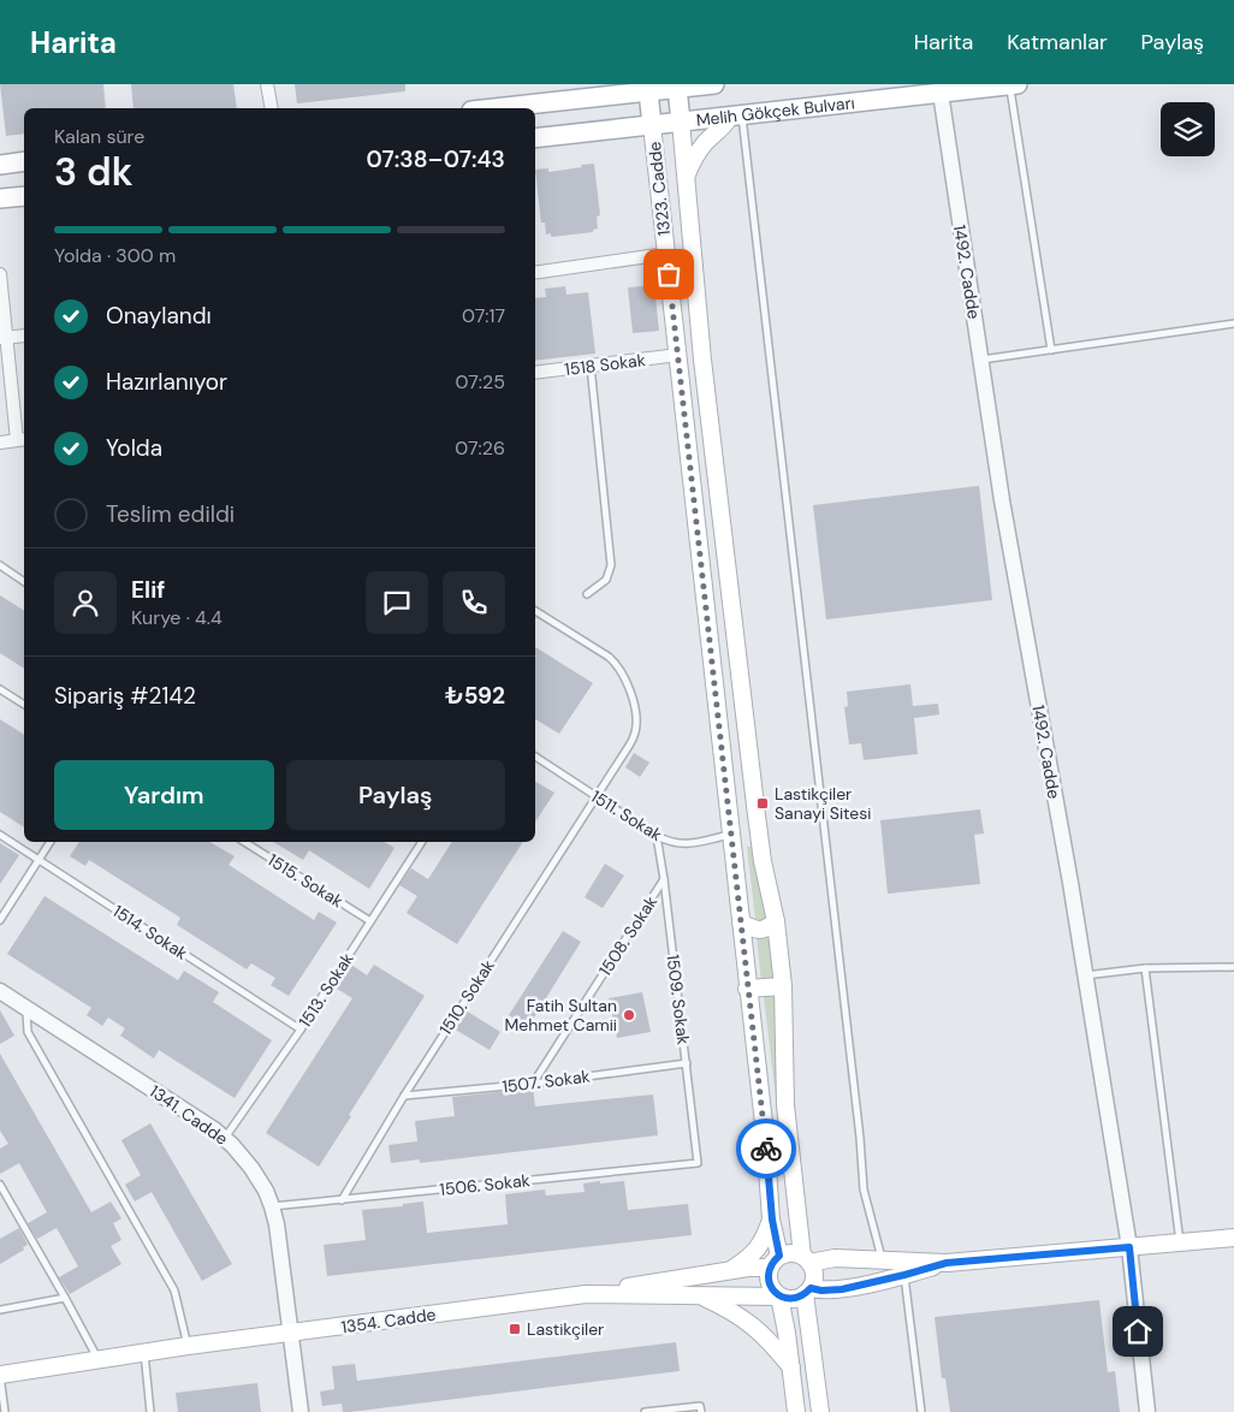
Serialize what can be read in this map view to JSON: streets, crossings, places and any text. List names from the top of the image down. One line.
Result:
{"streets":{"main road":["Melih Gökçek Bulvarı","1323. Cadde","1354. Cadde"],"street":["1492. Cadde","1518 Sokak","1341. Cadde"],"lane":["1511. Sokak","1515. Sokak","1514. Sokak","1508. Sokak","1513. Sokak","1510. Sokak","1509. Sokak","1507. Sokak","1506. Sokak"]},"crossings":[["Melih Gökçek Bulvarı","1323. Cadde"],["Melih Gökçek Bulvarı","1492. Cadde"],["1323. Cadde","1518 Sokak"],["1323. Cadde","1511. Sokak"],["1323. Cadde","1354. Cadde"],["1511. Sokak","1510. Sokak"],["1511. Sokak","1509. Sokak"],["1515. Sokak","1513. Sokak"],["1514. Sokak","1513. Sokak"],["1508. Sokak","1509. Sokak"],["1508. Sokak","1507. Sokak"],["1513. Sokak","1341. Cadde"],["1510. Sokak","1507. Sokak"],["1510. Sokak","1506. Sokak"],["1509. Sokak","1507. Sokak"],["1509. Sokak","1506. Sokak"],["1341. Cadde","1506. Sokak"],["1341. Cadde","1354. Cadde"]],"places":{"transit":["Lastikçiler Sanayi Sitesi","Lastikçiler"],"other":["Fatih Sultan Mehmet Camii"]},"page":{"header":"Harita","nav":["Harita","Katmanlar","Paylaş"],"heading":["3 dk","Kalan süre","07:38–07:43"],"panel":["Elif","Kurye · 4.4","Sipariş #2142","₺592"],"bar":"Yolda · 300 m","list":[["Onaylandı","07:17"],["Hazırlanıyor","07:25"],["Yolda","07:26"],"Teslim edildi"],"buttons":["Yardım","Paylaş"]}}
